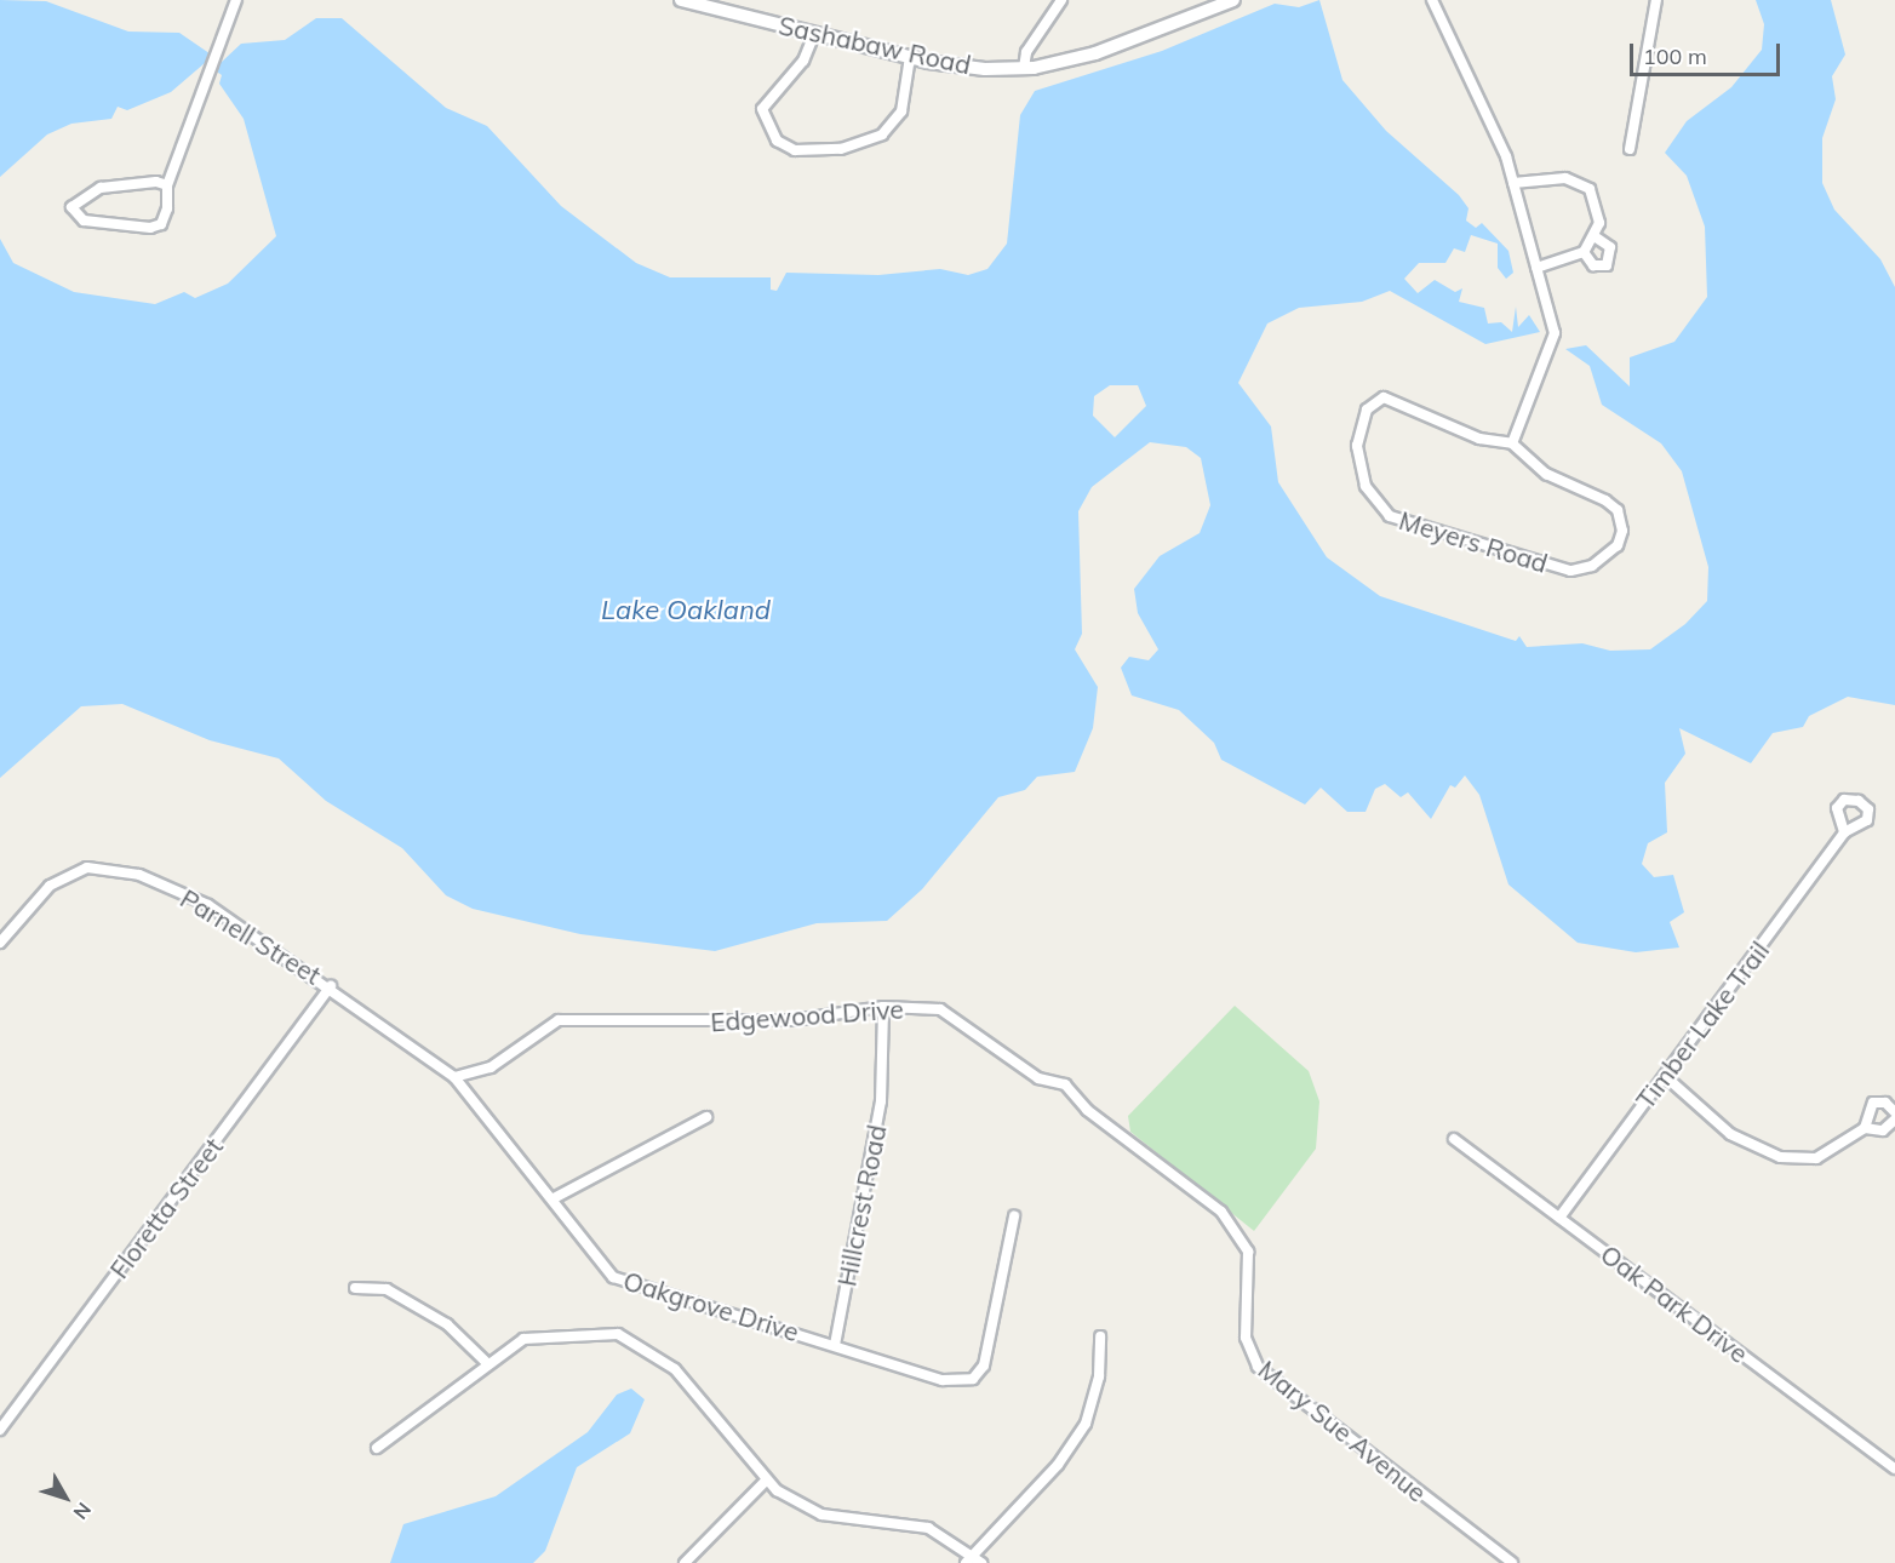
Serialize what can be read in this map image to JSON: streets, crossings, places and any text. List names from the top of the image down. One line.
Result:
{"streets":{"street":["Sashabaw Road","Meyers Road","Parnell Street","Edgewood Drive","Timber Lake Trail","Hillcrest Road","Floretta Street","Oak Park Drive","Oakgrove Drive","Mary Sue Avenue"]},"crossings":[["Parnell Street","Floretta Street"],["Parnell Street","Oakgrove Drive"],["Edgewood Drive","Hillcrest Road"],["Edgewood Drive","Oakgrove Drive"],["Edgewood Drive","Mary Sue Avenue"],["Timber Lake Trail","Oak Park Drive"],["Hillcrest Road","Oakgrove Drive"]],"water":["Lake Oakland"],"scale_bar":"100 m","north":"bottom right"}
